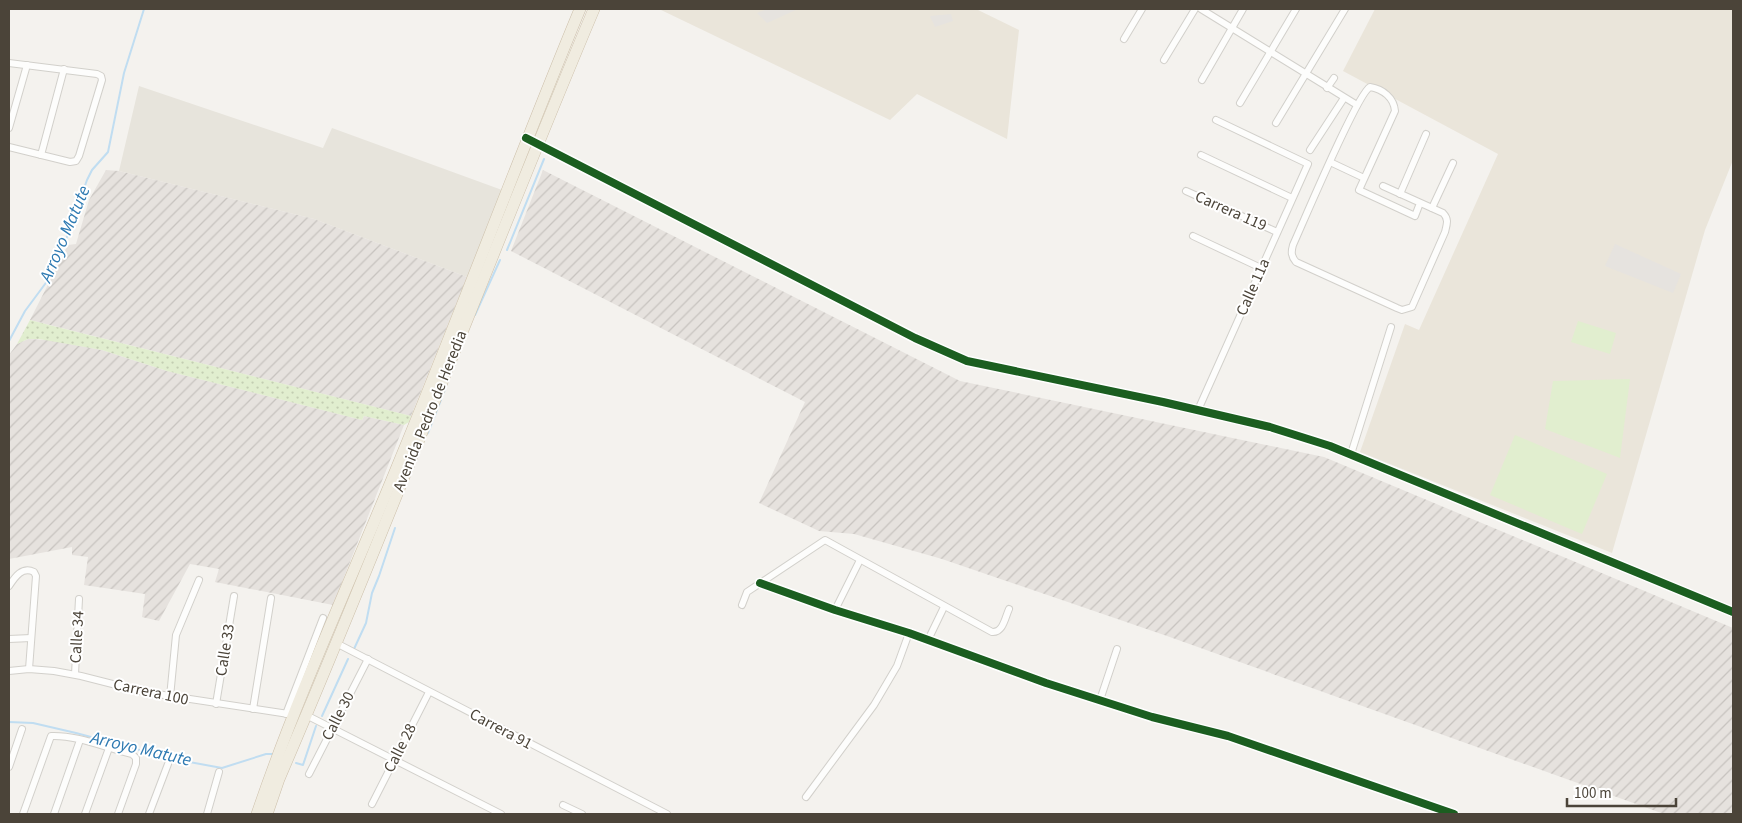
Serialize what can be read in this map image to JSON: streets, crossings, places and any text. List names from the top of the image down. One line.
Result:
{"streets":{"highway":["Avenida Pedro de Heredia"],"street":["Carrera 119","Calle 11a","Calle 34","Calle 33","Carrera 100","Calle 30","Carrera 91","Calle 28"]},"crossings":[["Carrera 119","Calle 11a"],["Avenida Pedro de Heredia","Carrera 100"],["Avenida Pedro de Heredia","Carrera 91"],["Calle 34","Carrera 100"],["Calle 33","Carrera 100"],["Carrera 100","Calle 30"],["Carrera 100","Calle 28"],["Calle 30","Carrera 91"],["Carrera 91","Calle 28"]],"water":["Arroyo Matute"],"scale_bar":"100 m"}
